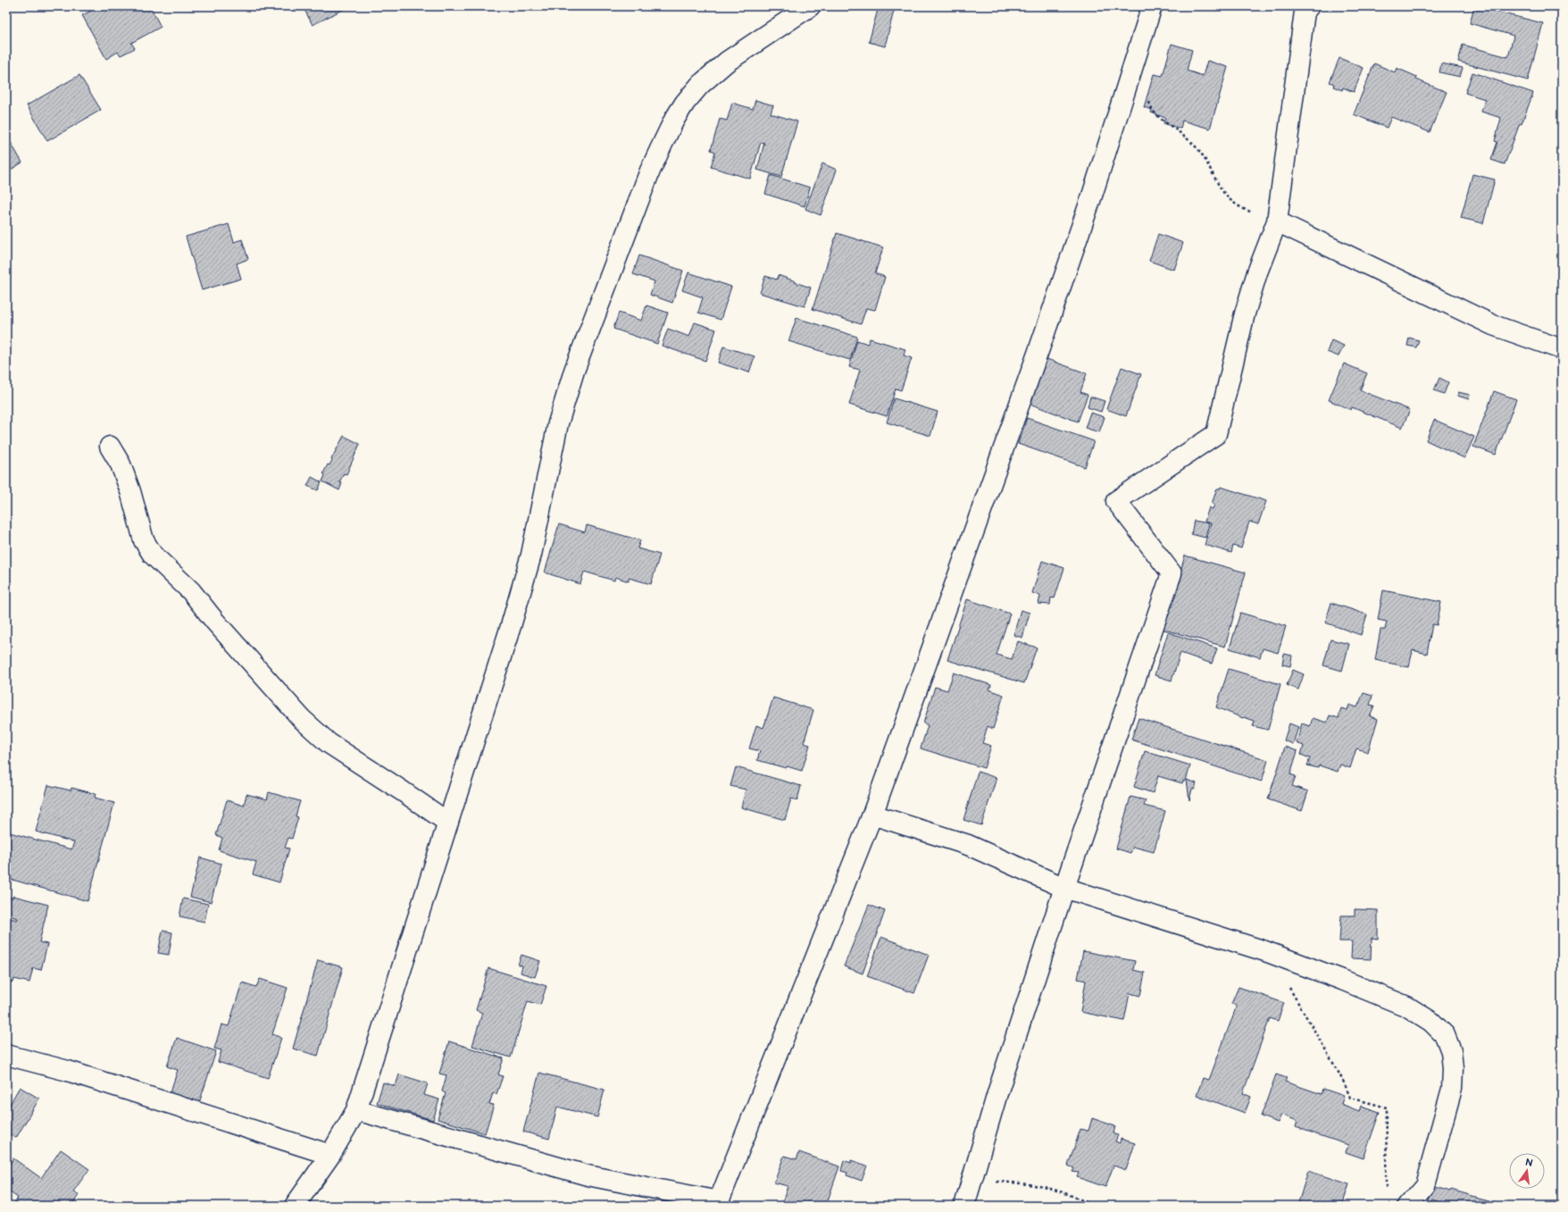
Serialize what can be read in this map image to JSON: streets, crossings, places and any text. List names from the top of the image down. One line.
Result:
{"north":"top"}
